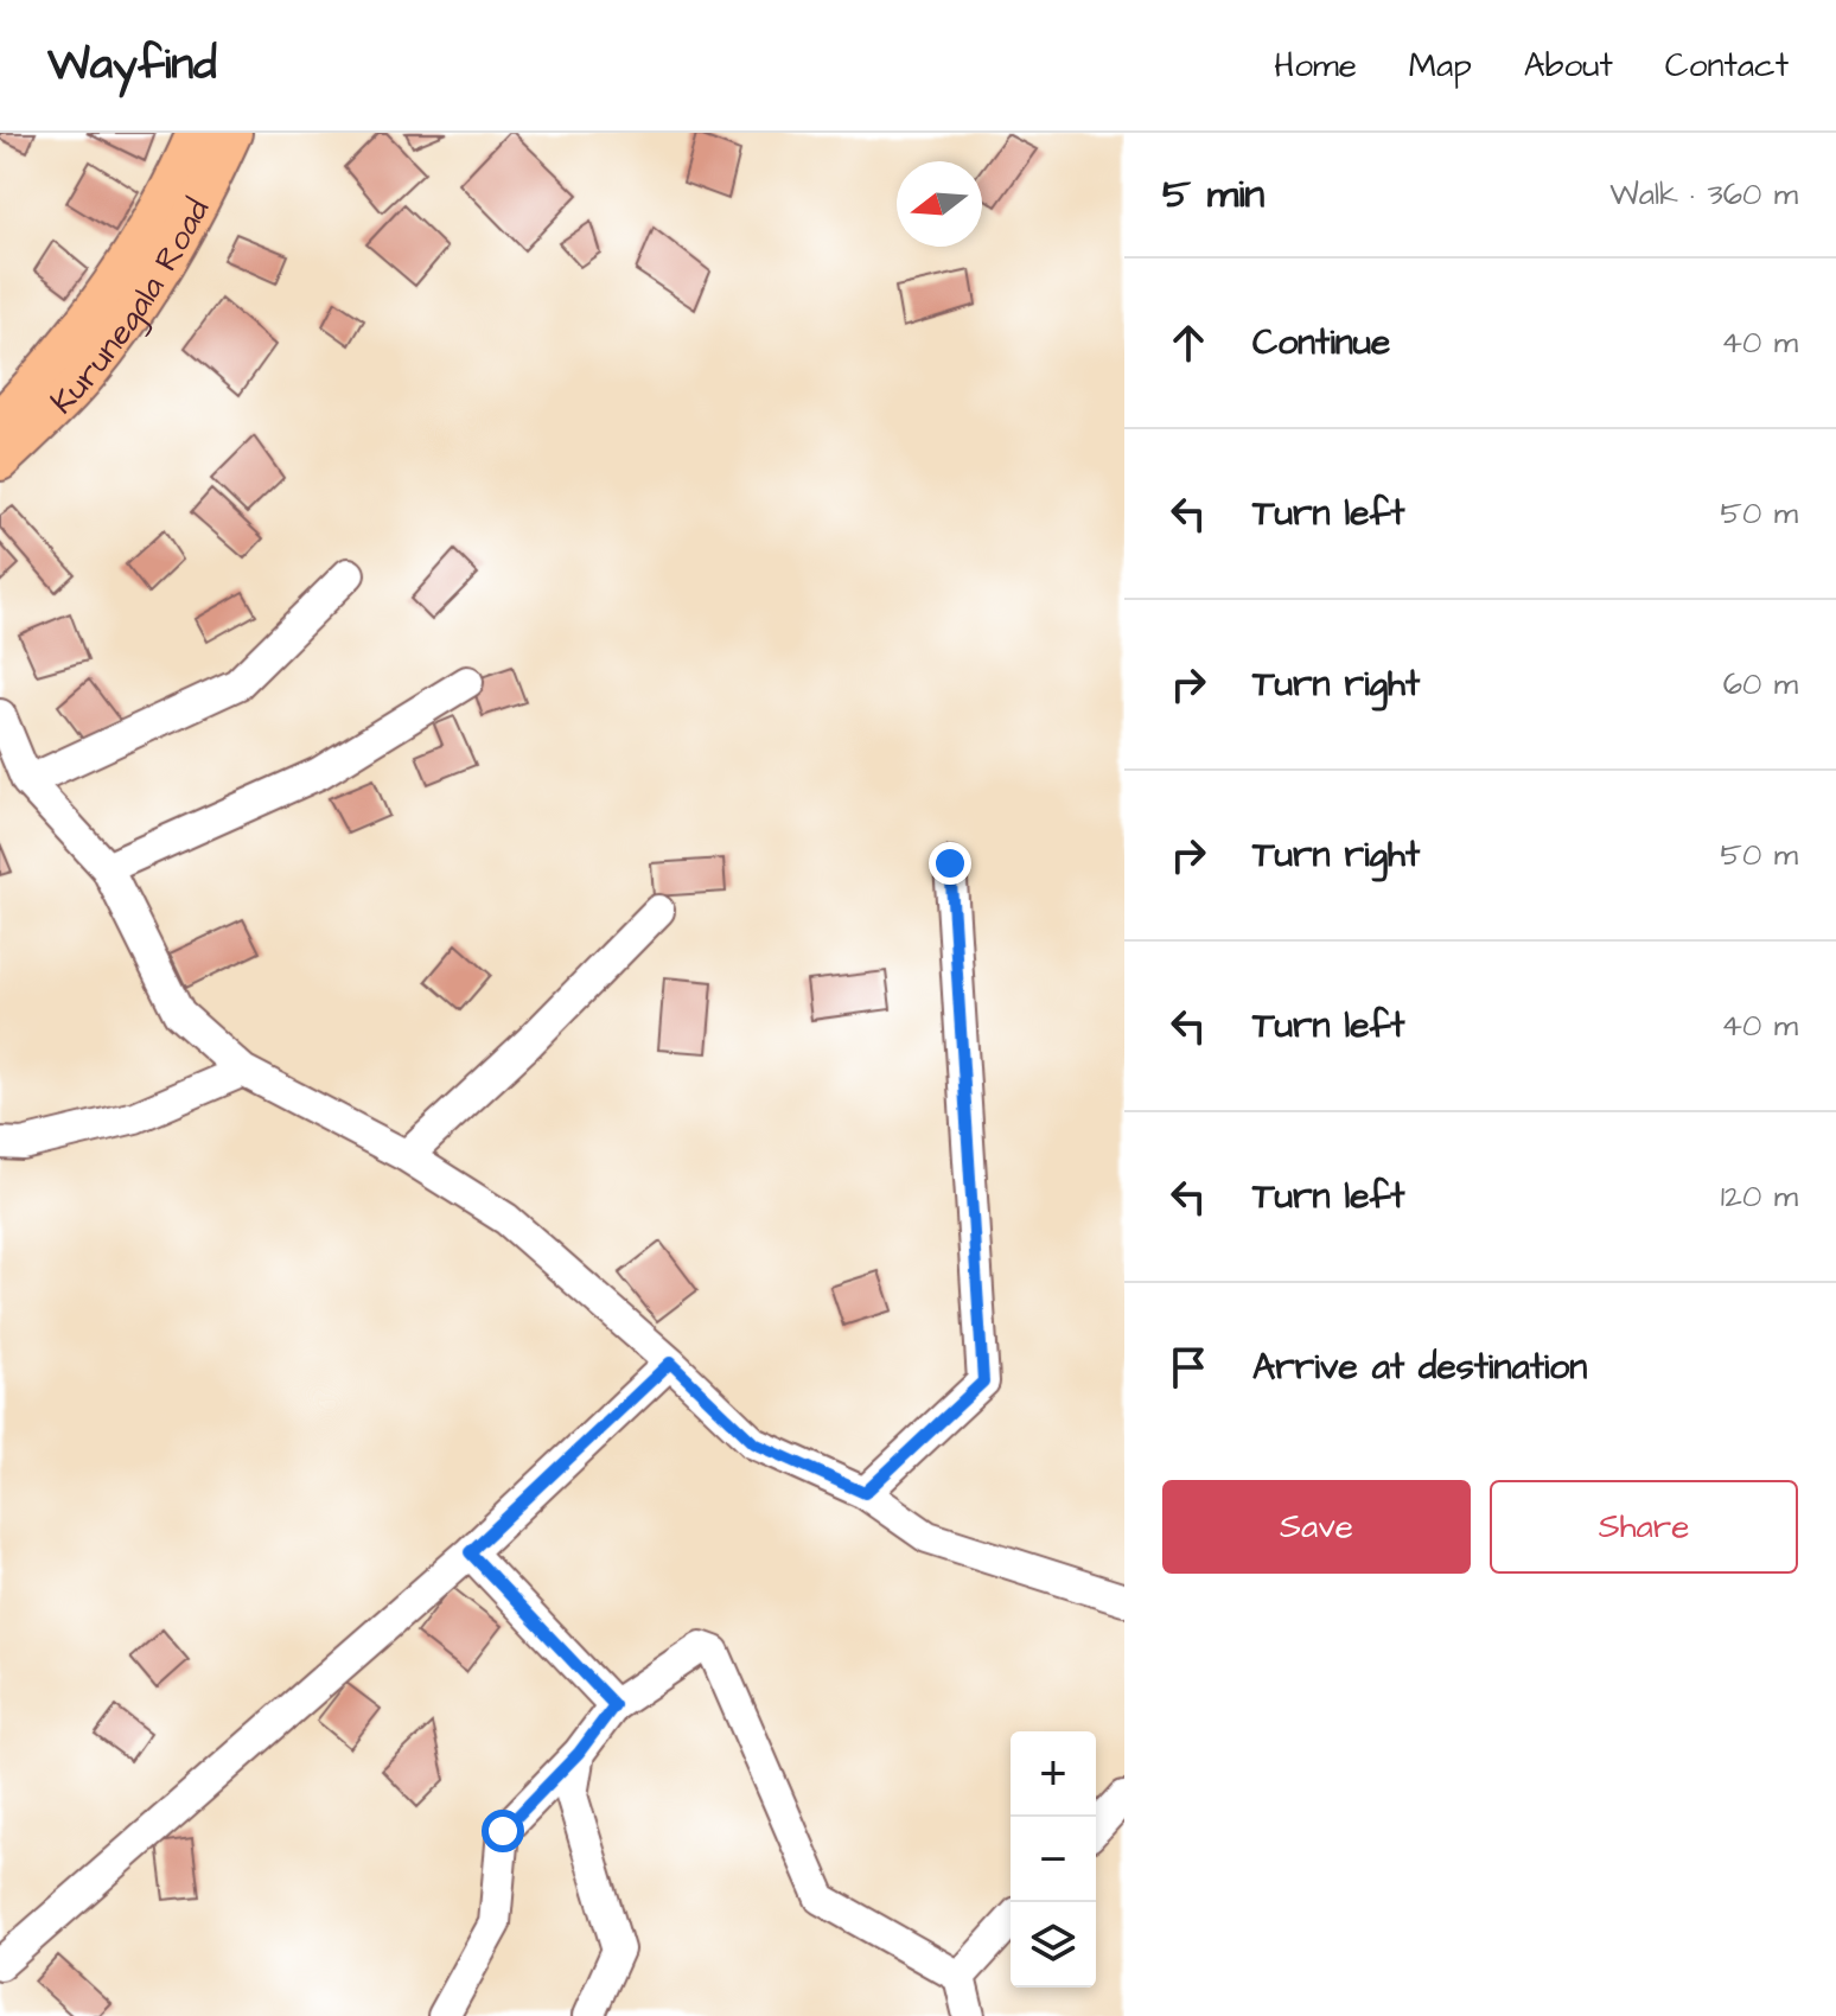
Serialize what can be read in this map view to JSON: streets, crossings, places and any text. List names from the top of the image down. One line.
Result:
{"streets":{"main road":["Kurunegala Road"]},"north":"left","page":{"header":"Wayfind","nav":["Home","Map","About","Contact"],"heading":["5 min","Walk · 360 m"],"list":[["Continue","40 m"],["Turn left","50 m"],["Turn right","60 m"],["Turn right","50 m"],["Turn left","40 m"],["Turn left","120 m"],"Arrive at destination"],"buttons":["Save","Share"],"map_buttons":["+","−"]}}
